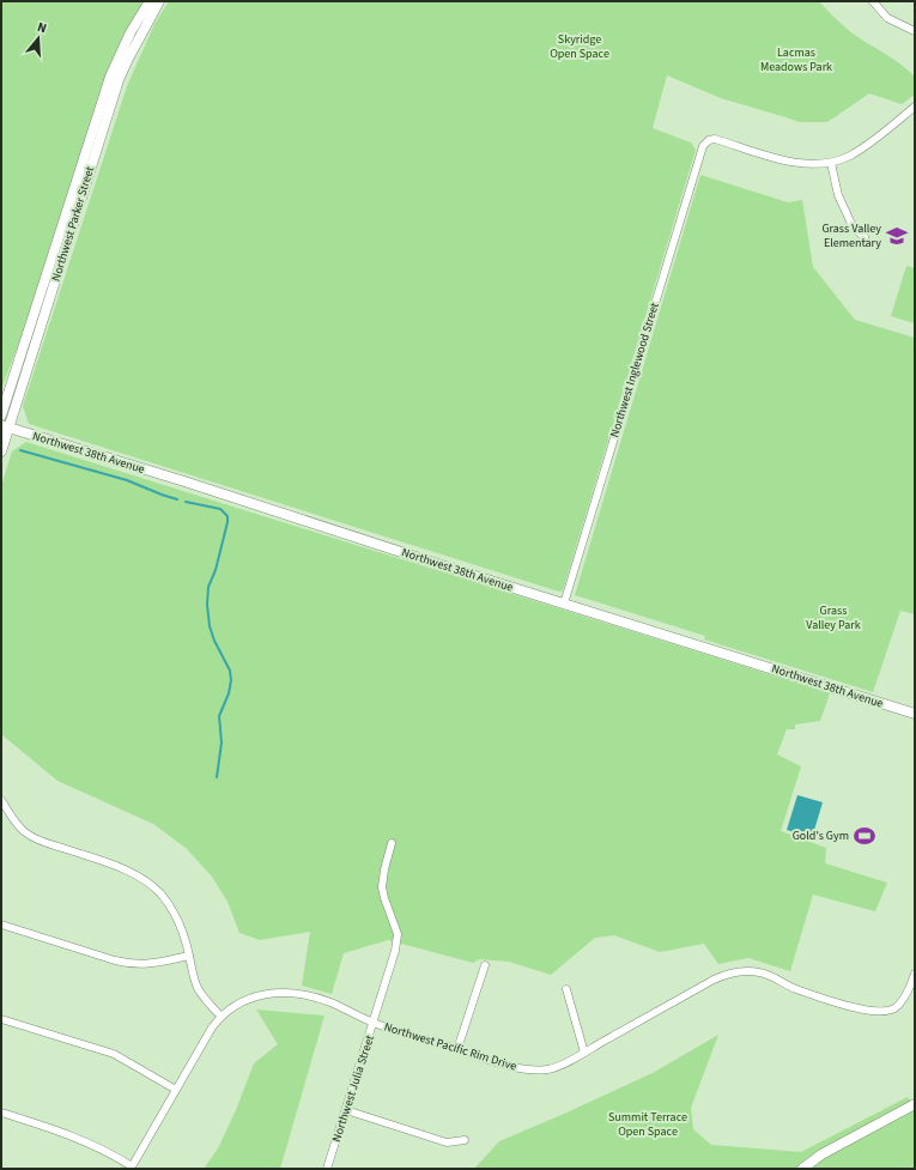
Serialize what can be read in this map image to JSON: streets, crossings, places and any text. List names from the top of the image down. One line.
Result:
{"streets":{"street":["Northwest Parker Street","Northwest Inglewood Street","Northwest 38th Avenue","Northwest Pacific Rim Drive","Northwest Julia Street"]},"crossings":[["Northwest Parker Street","Northwest 38th Avenue"],["Northwest Inglewood Street","Northwest 38th Avenue"],["Northwest Pacific Rim Drive","Northwest Julia Street"]],"parks":["Skyridge Open Space","Lacmas Meadows Park","Grass Valley Park","Summit Terrace Open Space"],"places":{"school or university":["Grass Valley Elementary"],"sports":["Gold's Gym"]},"north":"top"}
